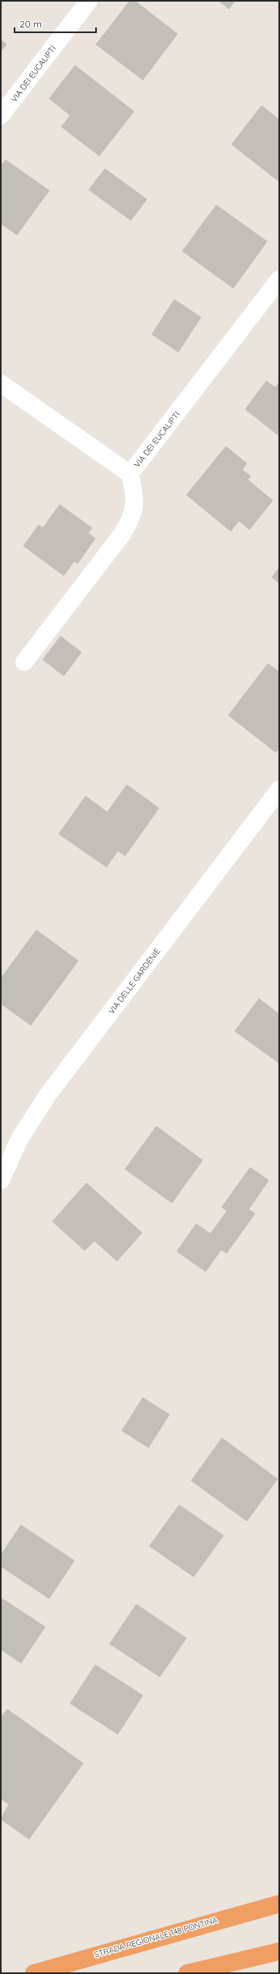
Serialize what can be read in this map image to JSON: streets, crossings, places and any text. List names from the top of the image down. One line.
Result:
{"streets":{"highway":["STRADA REGIONALE 148 PONTINA"],"street":["VIA DEI EUCALIPTI","VIA DELLE GARDENIE"]},"scale_bar":"20 m"}
